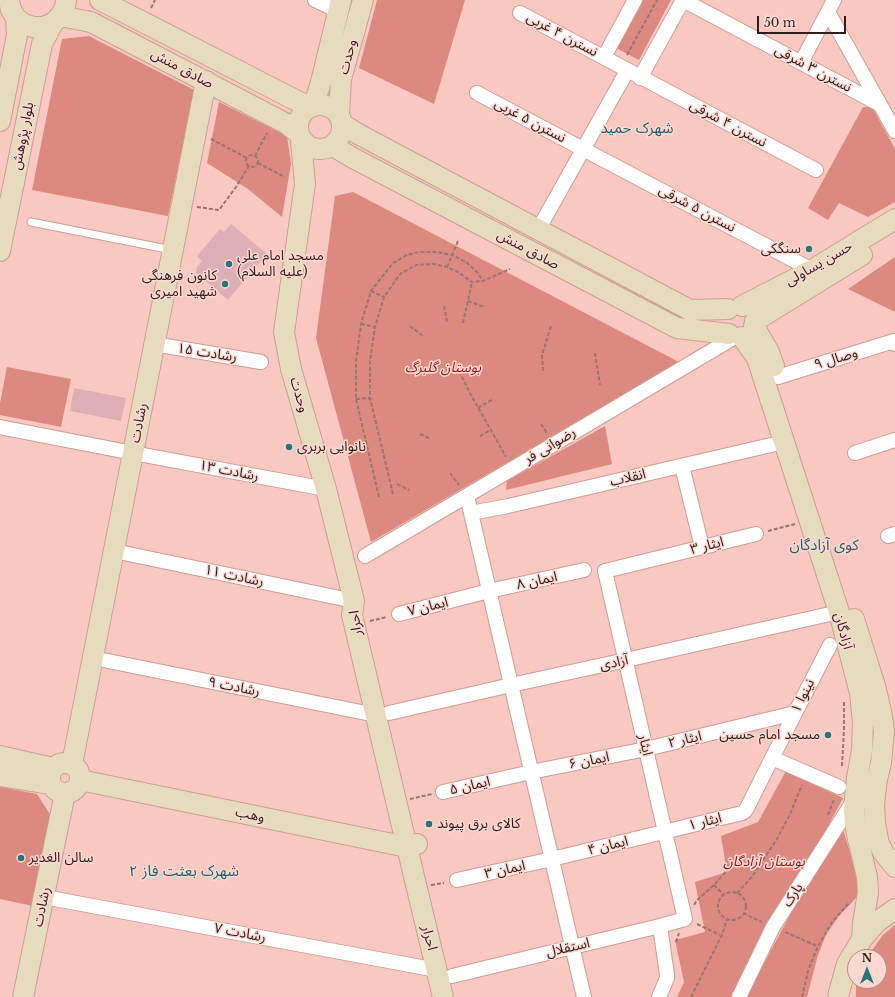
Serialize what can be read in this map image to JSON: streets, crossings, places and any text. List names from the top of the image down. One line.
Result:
{"streets":{"street":["نسترن ۴ غربی","وحدت","صادق منش","نسترن ۳ شرقی","نسترن ۵ غربی","نسترن ۴ شرقی","بلوار پژوهش","نسترن ۵ شرقی","حسن یساولی","رشادت ۱۵","وصال ۹","رشادت","رضوانی فر","رشادت ۱۳","انقلاب","ایثار ۳","رشادت ۱۱","ایمان ۸","ایمان ۷","احرار","آزادگان","آزادی","رشادت ۹","نینوا ۱","ایثار ۲","ایثار","ایمان ۶","ایمان ۵","وهب","ایثار ۱","ایمان ۴","ایمان ۳","پارک","رشادت ۷","استقلال"]},"crossings":[["نسترن ۴ غربی","نسترن ۴ شرقی"],["وحدت","صادق منش"],["وحدت","رشادت ۱۳"],["وحدت","رشادت ۱۱"],["وحدت","احرار"],["صادق منش","بلوار پژوهش"],["صادق منش","حسن یساولی"],["صادق منش","رشادت"],["صادق منش","رضوانی فر"],["صادق منش","آزادگان"],["نسترن ۵ غربی","نسترن ۵ شرقی"],["نسترن ۵ شرقی","حسن یساولی"],["حسن یساولی","رضوانی فر"],["حسن یساولی","آزادگان"],["رشادت ۱۵","رشادت"],["وصال ۹","آزادگان"],["رشادت","رشادت ۱۳"],["رشادت","رشادت ۱۱"],["رشادت","رشادت ۹"],["رشادت","وهب"],["رشادت","رشادت ۷"],["رضوانی فر","آزادگان"],["انقلاب","آزادگان"],["ایثار ۳","ایثار"],["رشادت ۱۱","احرار"],["ایمان ۸","ایمان ۷"],["ایمان ۷","احرار"],["احرار","آزادی"],["احرار","رشادت ۹"],["احرار","ایمان ۵"],["احرار","وهب"],["احرار","رشادت ۷"],["احرار","استقلال"],["آزادگان","آزادی"],["آزادگان","پارک"],["آزادی","رشادت ۹"],["آزادی","ایثار"],["نینوا ۱","ایثار ۲"],["نینوا ۱","ایثار ۱"],["ایثار ۲","ایثار"],["ایثار ۲","ایمان ۶"],["ایثار","ایمان ۶"],["ایثار","ایثار ۱"],["ایثار","ایمان ۴"],["ایثار","استقلال"],["ایمان ۶","ایمان ۵"],["ایثار ۱","ایمان ۴"],["ایمان ۴","ایمان ۳"],["رشادت ۷","استقلال"]],"districts":["شهرک حمید","کوی آزادگان","شهرک بعثت فاز ۲"],"parks":["بوستان گلبرگ","بوستان آزادگان"],"places":["سنگکی","مسجد امام علی (علیه السلام)","کانون فرهنگی شهید امیری","نانوایی بربری","مسجد امام حسین","کالای برق پیوند","سالن الغدیر"],"scale_bar":"50 m","north":"top"}
